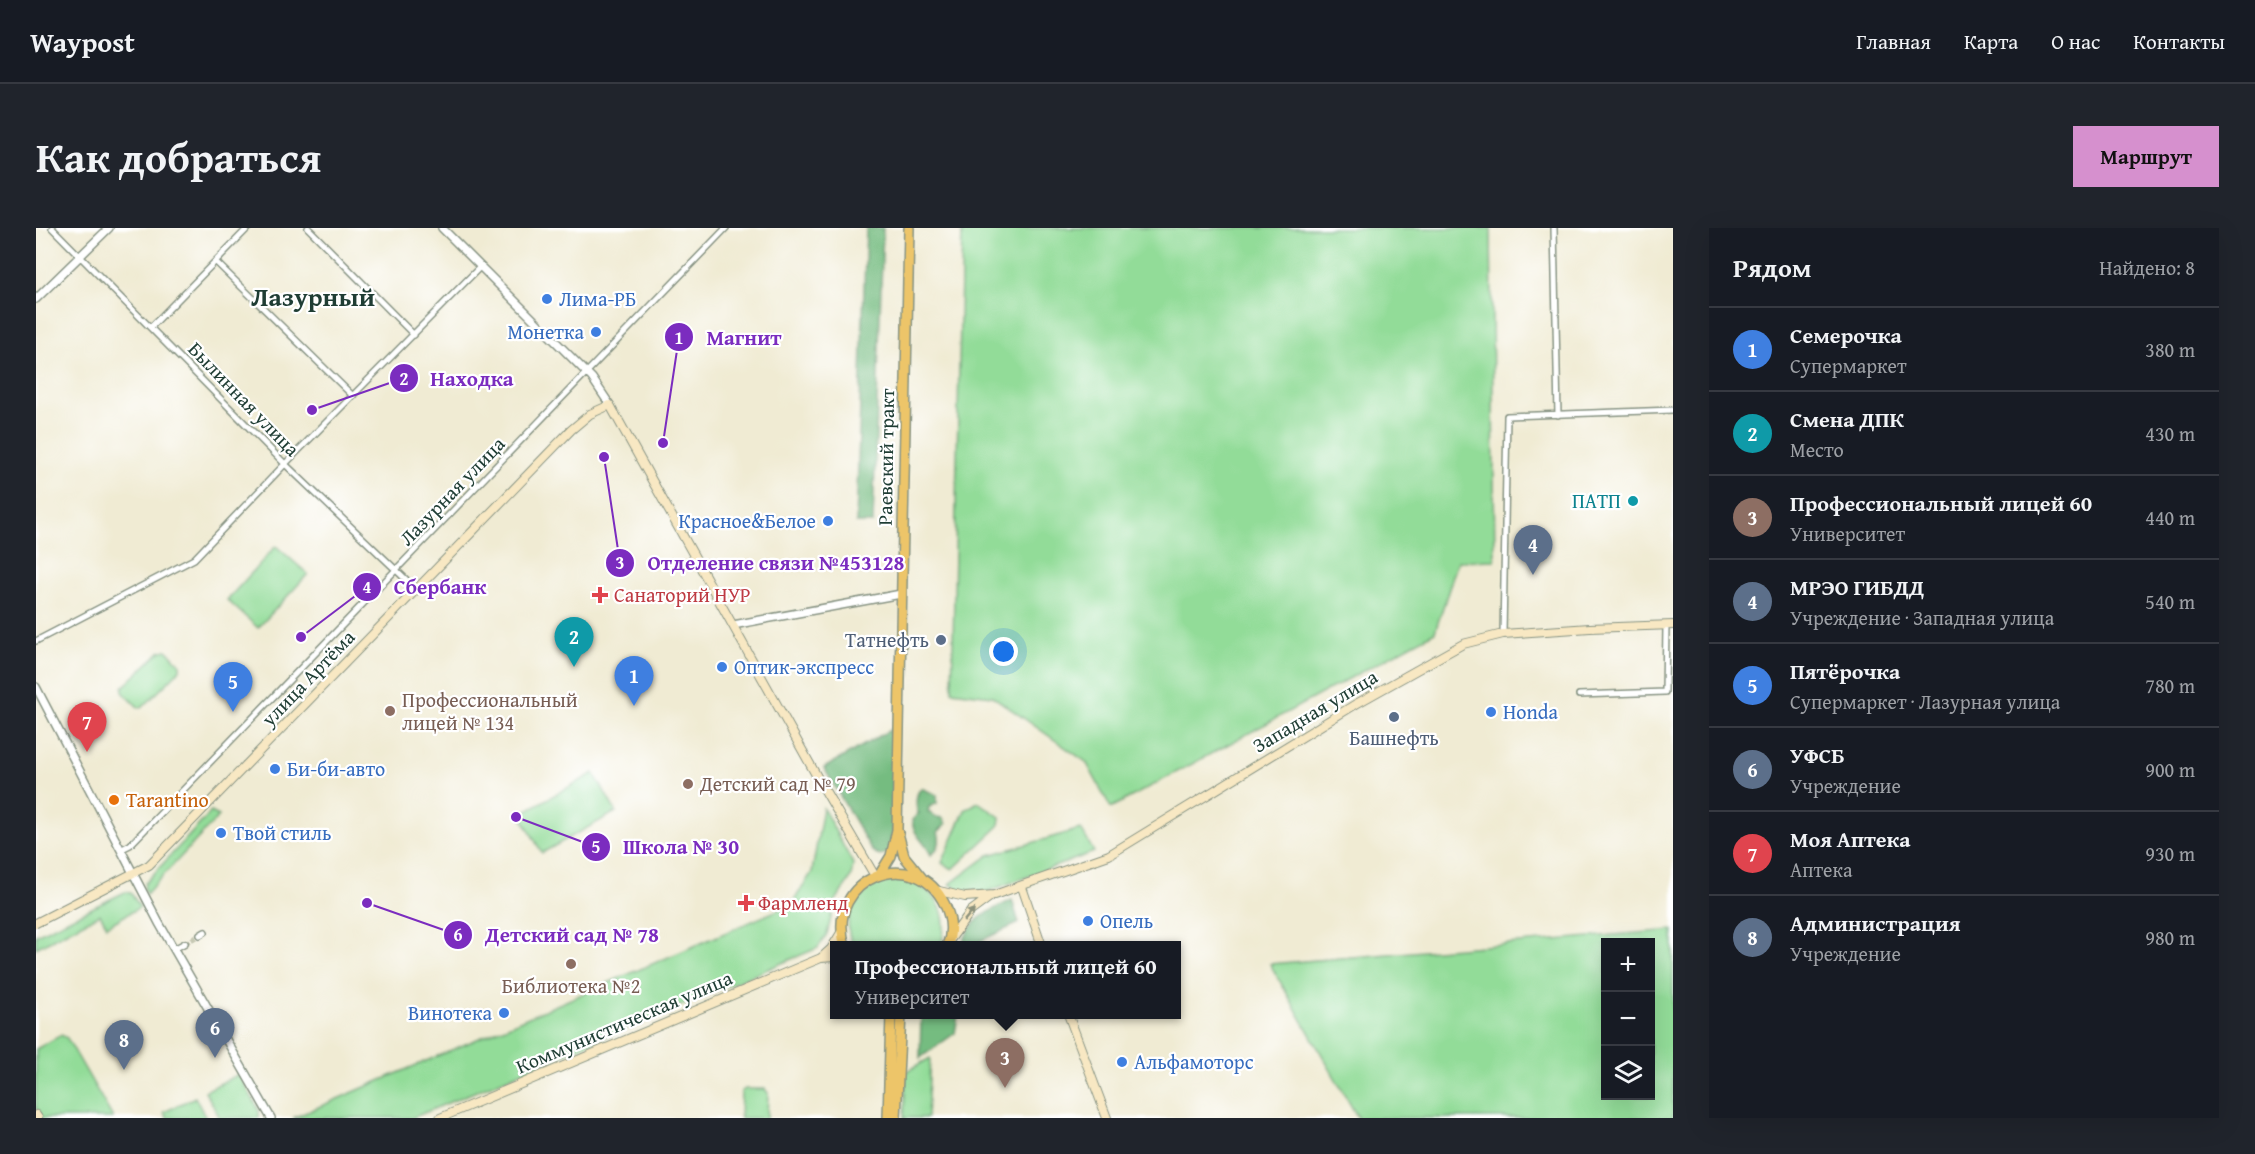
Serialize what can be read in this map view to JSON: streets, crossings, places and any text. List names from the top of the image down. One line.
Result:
{"streets":{"main road":["Раевский тракт","улица Артёма","Западная улица","Коммунистическая улица"],"street":["Былинная улица","Лазурная улица"]},"crossings":[["Былинная улица","Лазурная улица"],["Былинная улица","улица Артёма"],["Раевский тракт","Западная улица"]],"districts":["Лазурный"],"places":{"other":["Лима-РБ","Монетка","Находка","Магнит","Отделение связи №453128","ПАТП","Красное&Белое","Сбербанк","Татнефть","Оптик-экспресс","Профессиональный лицей № 134","Honda","Башнефть","Би-би-авто","Детский сад № 79","Tarantino","Школа № 30","Твой стиль","Детский сад № 78","Опель","Библиотека №2","Винотека","Альфамоторс"],"health":["Санаторий НУР","Фармленд"]},"page":{"header":"Waypost","nav":["Главная","Карта","О нас","Контакты"],"title":"Как добраться","buttons":"Маршрут","heading":["Рядом","Найдено: 8"],"list":[{"mark":"1","name":"Семерочка","note":"Супермаркет","value":"380 m"},{"mark":"2","name":"Смена ДПК","note":"Место","value":"430 m"},{"mark":"3","name":"Профессиональный лицей 60","note":"Университет","value":"440 m"},{"mark":"4","name":"МРЭО ГИБДД","note":"Учреждение · Западная улица","value":"540 m"},{"mark":"5","name":"Пятёрочка","note":"Супермаркет · Лазурная улица","value":"780 m"},{"mark":"6","name":"УФСБ","note":"Учреждение","value":"900 m"},{"mark":"7","name":"Моя Аптека","note":"Аптека","value":"930 m"},{"mark":"8","name":"Администрация","note":"Учреждение","value":"980 m"}],"pins":["4","2","1","5","7","6","8","3"],"map_buttons":["+","−"],"popup":["Профессиональный лицей 60","Университет"]}}
